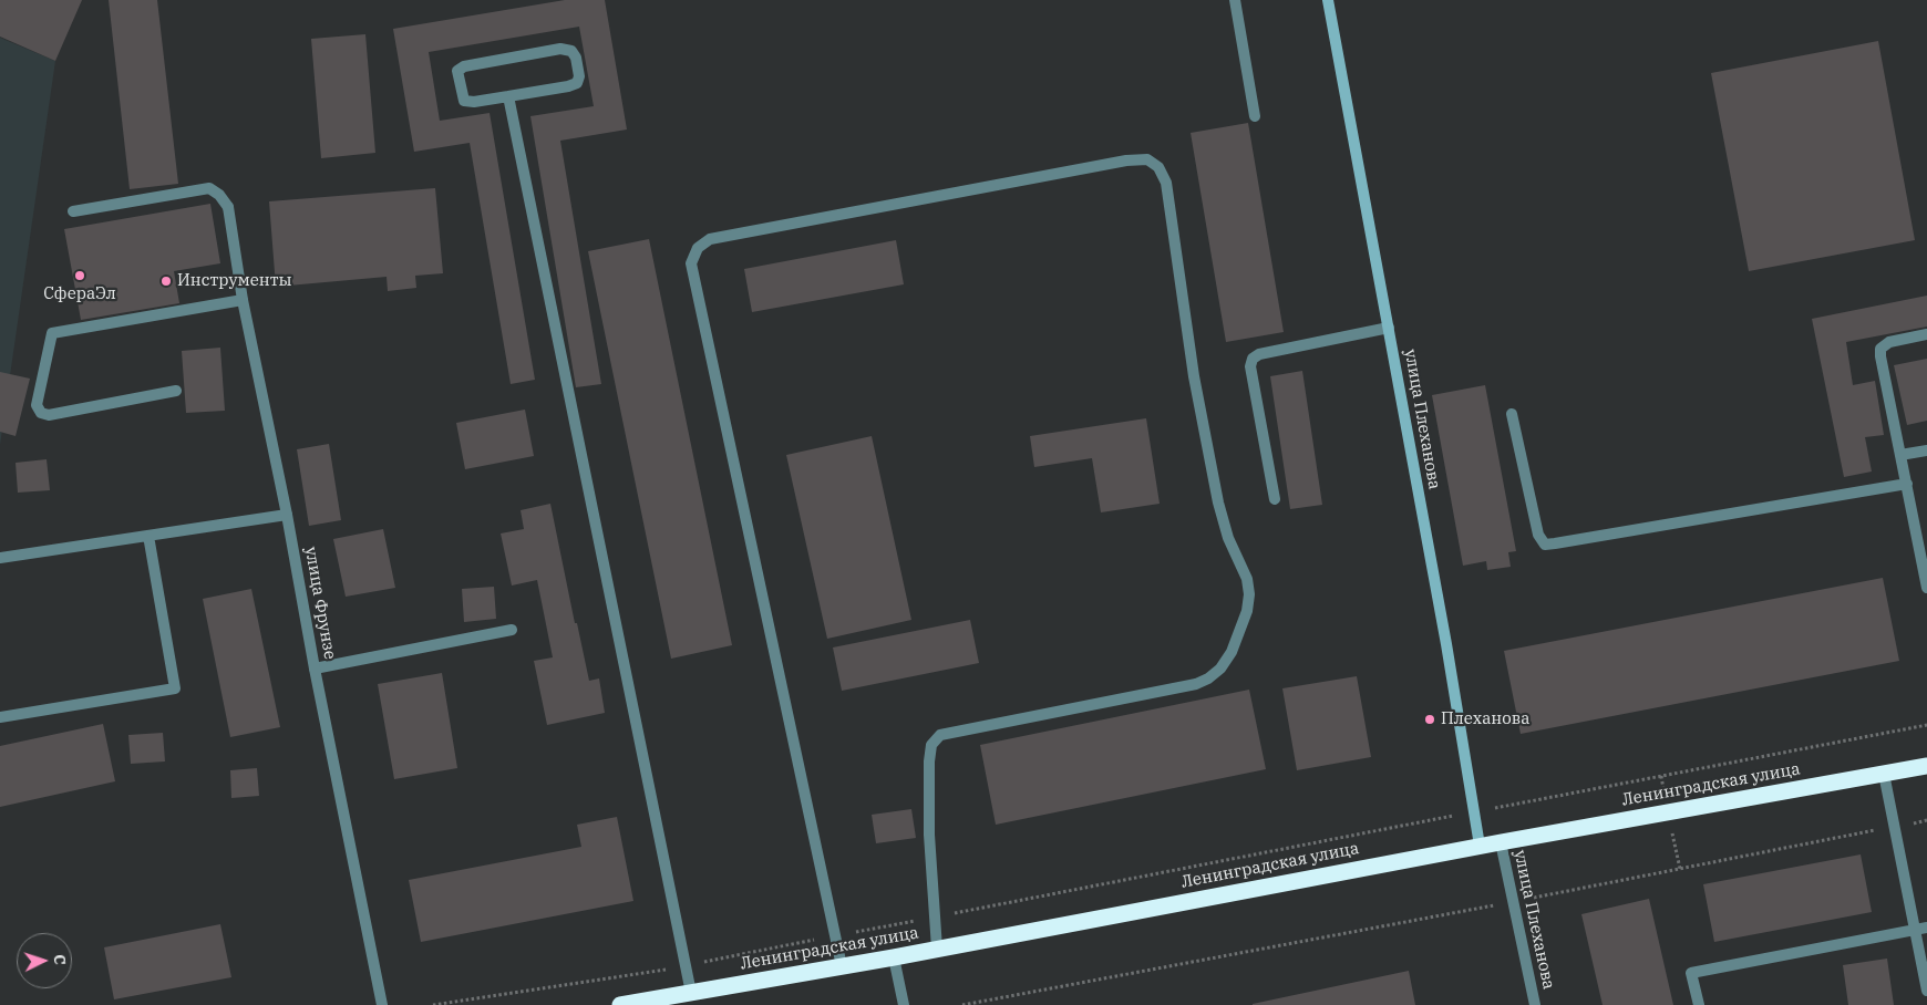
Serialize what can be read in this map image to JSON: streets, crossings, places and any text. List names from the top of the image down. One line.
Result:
{"streets":{"highway":["Ленинградская улица"],"street":["улица Плеханова","улица Фрунзе"]},"crossings":[["улица Плеханова","Ленинградская улица"]],"places":["СфераЭл","Инструменты","Плеханова"],"north":"right"}
